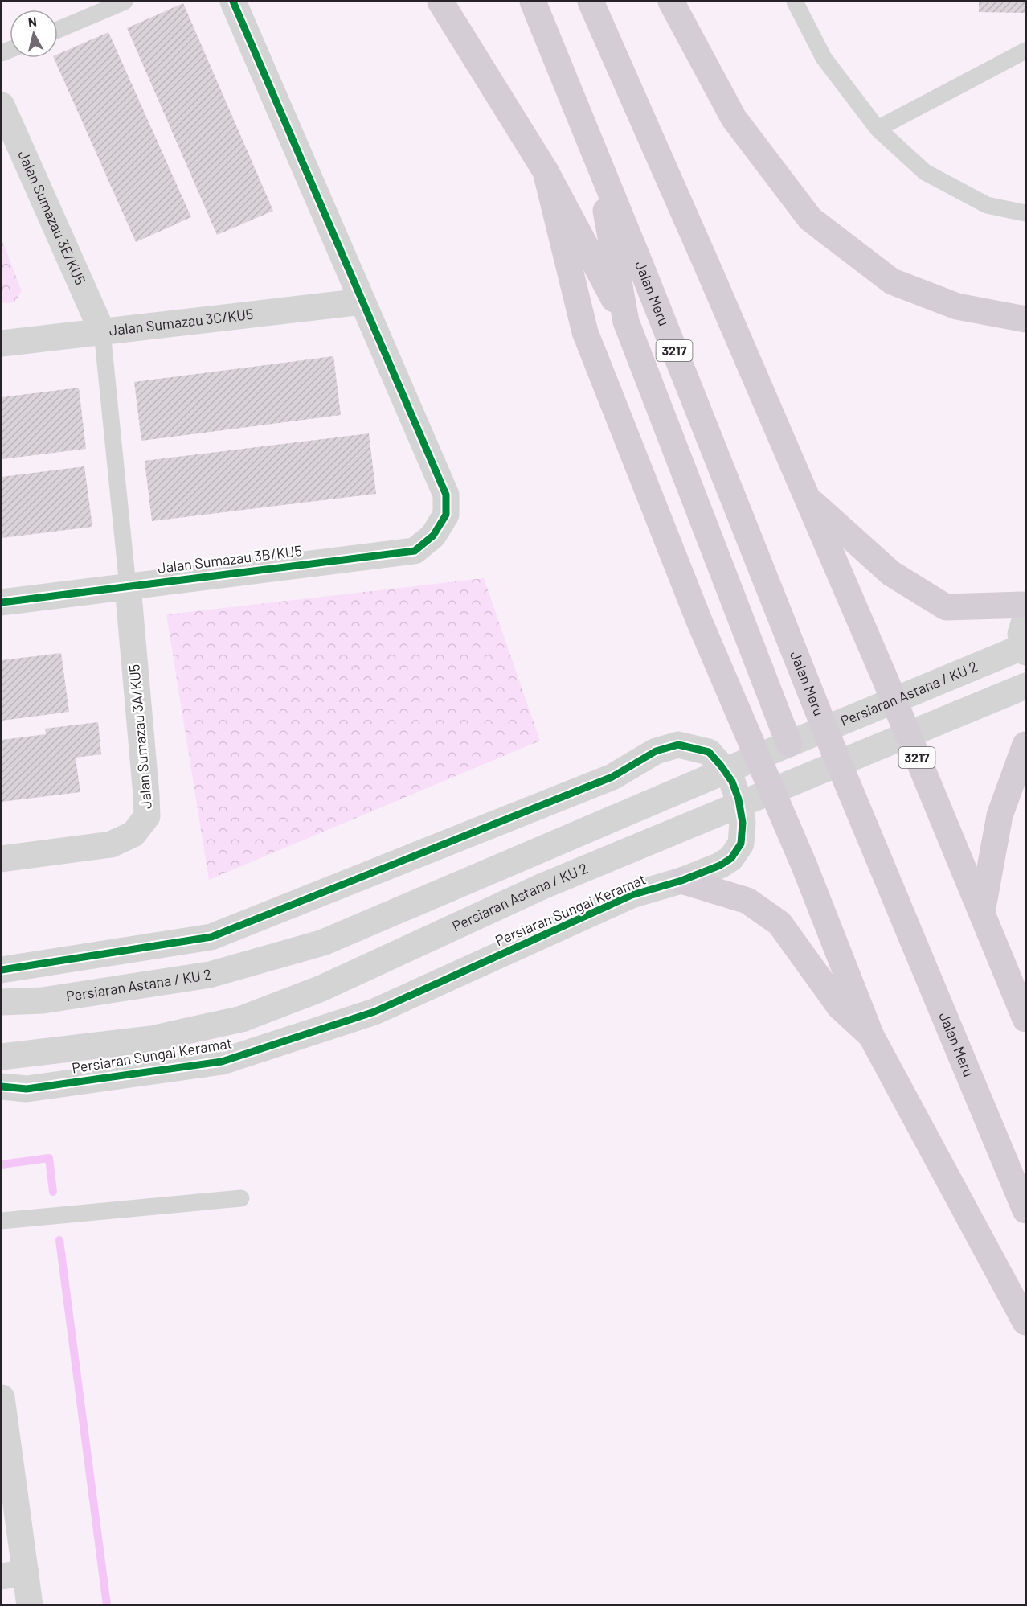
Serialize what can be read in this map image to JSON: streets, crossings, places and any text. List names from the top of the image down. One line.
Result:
{"streets":{"highway":["Jalan Meru","3217"],"street":["Jalan Sumazau 3E/KU5","Jalan Sumazau 3C/KU5","Jalan Sumazau 3B/KU5","Persiaran Astana / KU 2","Jalan Sumazau 3A/KU5","Persiaran Sungai Keramat"]},"crossings":[["Jalan Sumazau 3E/KU5","Jalan Sumazau 3C/KU5"],["Jalan Meru","Persiaran Astana / KU 2"],["Jalan Sumazau 3C/KU5","Jalan Sumazau 3B/KU5"],["Jalan Sumazau 3B/KU5","Jalan Sumazau 3A/KU5"]],"north":"top"}
